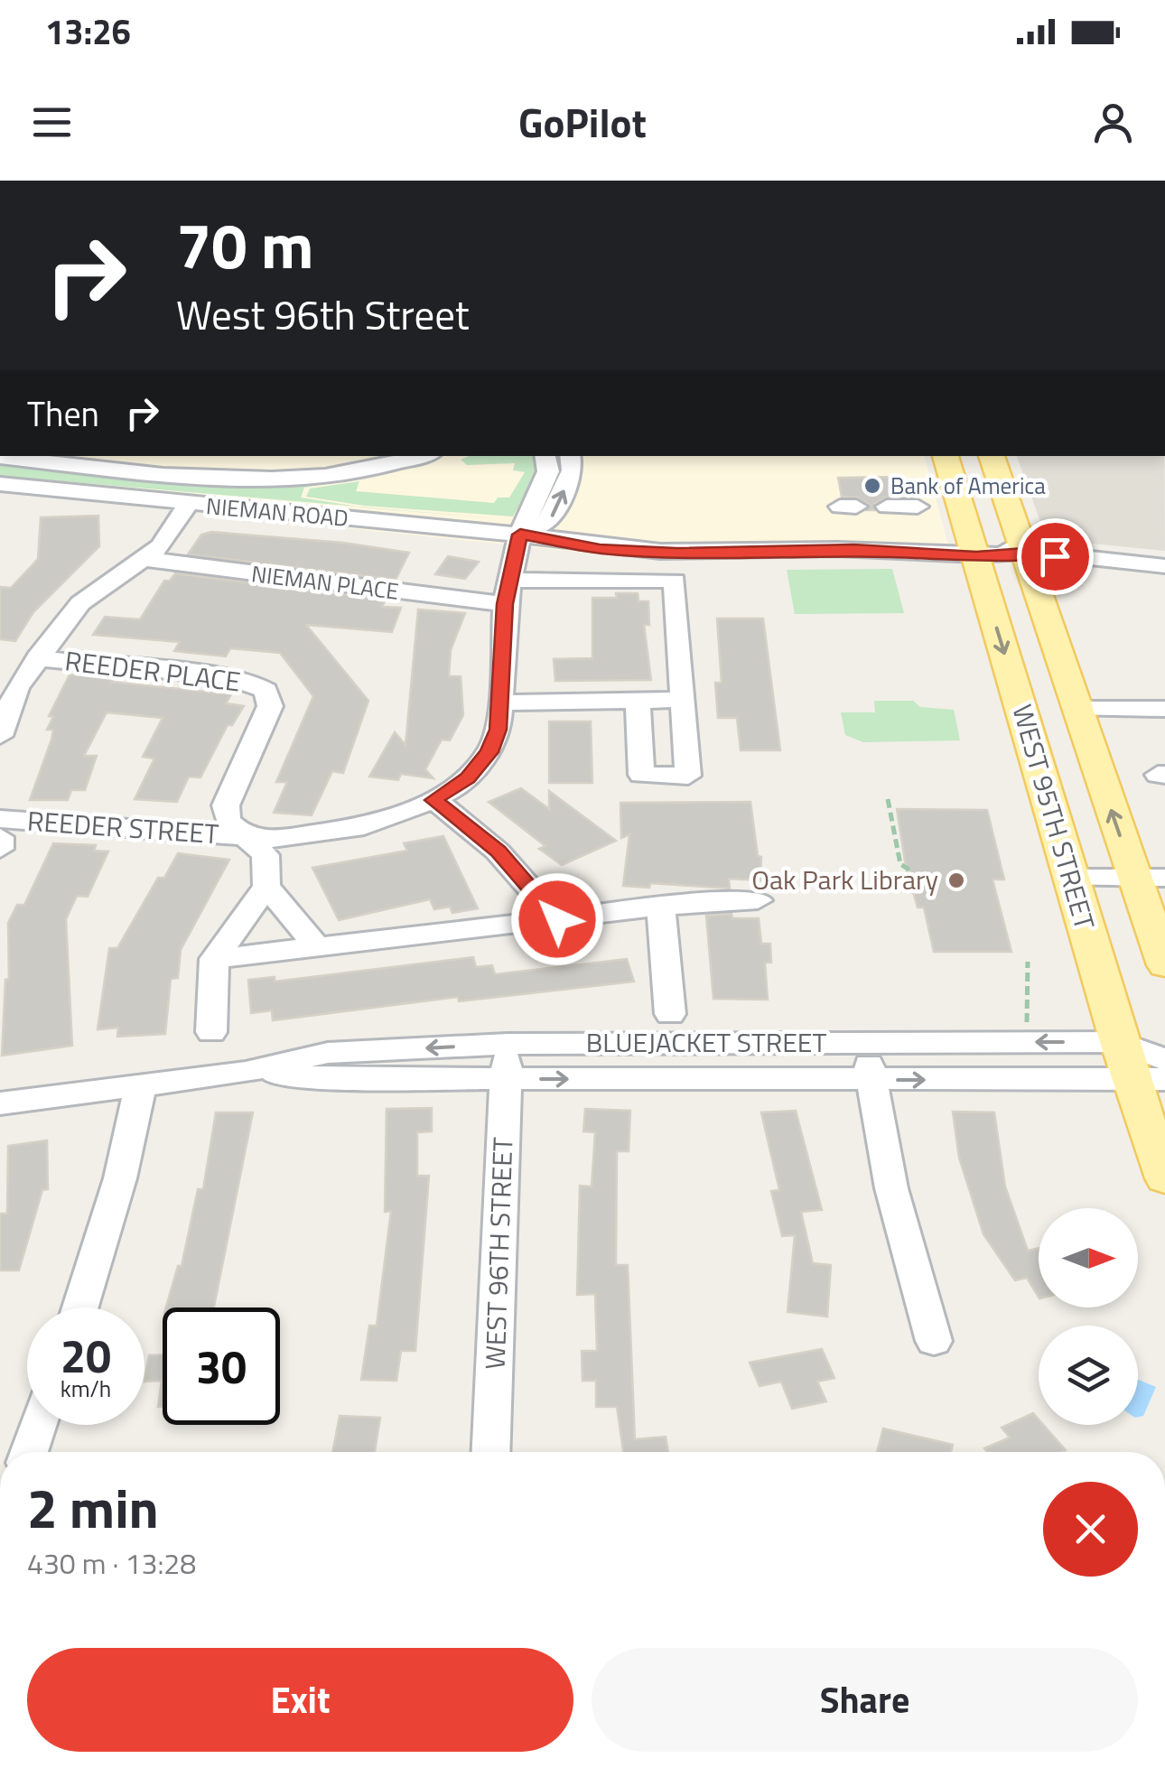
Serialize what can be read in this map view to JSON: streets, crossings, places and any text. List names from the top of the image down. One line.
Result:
{"streets":{"main road":["WEST 95TH STREET"],"street":["NIEMAN ROAD","NIEMAN PLACE","REEDER PLACE","REEDER STREET","BLUEJACKET STREET","WEST 96TH STREET"]},"crossings":[["NIEMAN ROAD","WEST 95TH STREET"],["REEDER PLACE","REEDER STREET"],["WEST 95TH STREET","BLUEJACKET STREET"],["BLUEJACKET STREET","WEST 96TH STREET"]],"places":["Bank of America","Oak Park Library"],"north":"right","page":{"status":"13:26","header":"GoPilot","turn":["70 m","West 96th Street"],"then":"Then","speed":"20 km/h","limit":"30","heading":["2 min","430 m · 13:28"],"buttons":["Exit","Share"]}}
